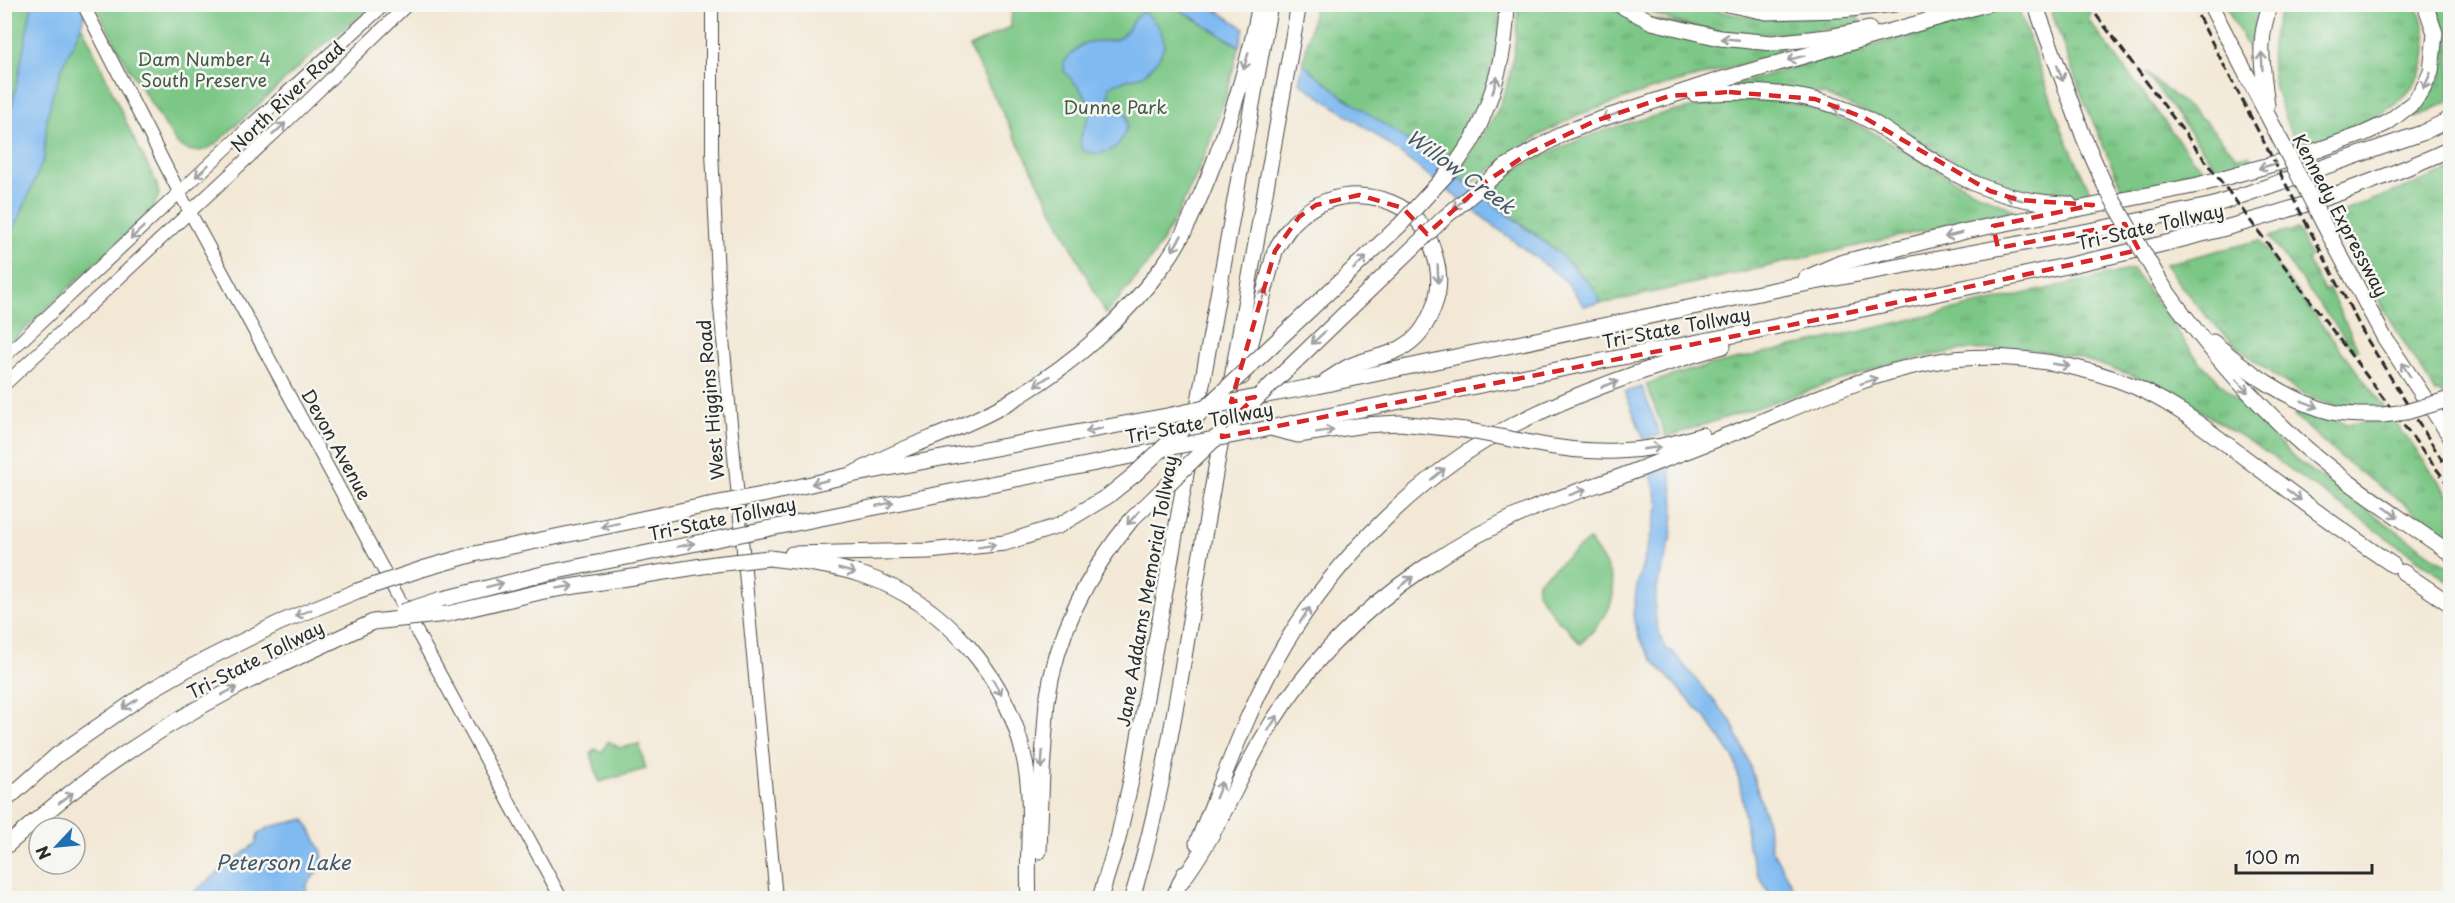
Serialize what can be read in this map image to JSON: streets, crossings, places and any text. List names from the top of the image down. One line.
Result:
{"streets":{"highway":["Kennedy Expressway","Tri-State Tollway","Jane Addams Memorial Tollway"],"main road":["North River Road","West Higgins Road","Devon Avenue"]},"crossings":[["North River Road","Devon Avenue"]],"water":["Willow Creek","Peterson Lake"],"parks":["Dam Number 4 South Preserve","Dunne Park"],"scale_bar":"100 m","north":"bottom left"}
